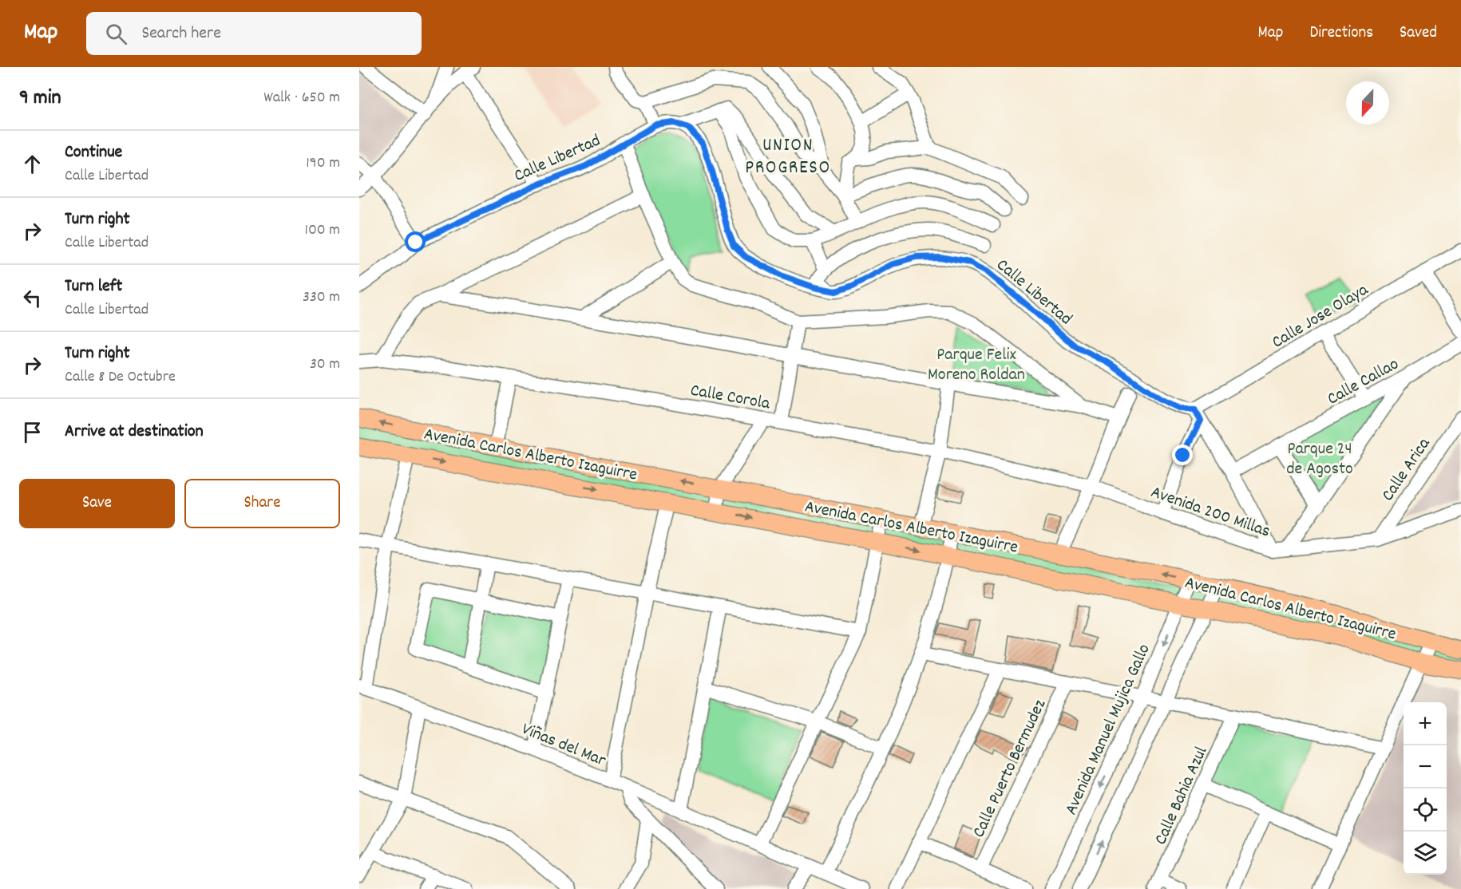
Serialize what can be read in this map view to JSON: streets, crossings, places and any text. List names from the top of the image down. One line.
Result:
{"streets":{"main road":["Avenida Carlos Alberto Izaguirre"],"street":["Calle Libertad","Calle Jose Olaya","Calle Callao","Calle Corola","Calle Arica","Avenida 200 Millas","Avenida Manuel Mujica Gallo","Viñas del Mar","Calle Puerto Bermudez","Calle Bahia Azul"]},"crossings":[["Calle Libertad","Calle Jose Olaya"],["Calle Corola","Avenida 200 Millas"],["Avenida Carlos Alberto Izaguirre","Avenida Manuel Mujica Gallo"],["Calle Arica","Avenida 200 Millas"]],"districts":["UNION PROGRESO"],"parks":["Parque Felix Moreno Roldan","Parque 24 de Agosto"],"north":"bottom","page":{"header":"Map","search":"Search here","nav":["Map","Directions","Saved"],"heading":["9 min","Walk · 650 m"],"list":[["Continue","Calle Libertad","190 m"],["Turn right","Calle Libertad","100 m"],["Turn left","Calle Libertad","330 m"],["Turn right","Calle 8 De Octubre","30 m"],"Arrive at destination"],"buttons":["Save","Share"],"map_buttons":["+","−"]}}
